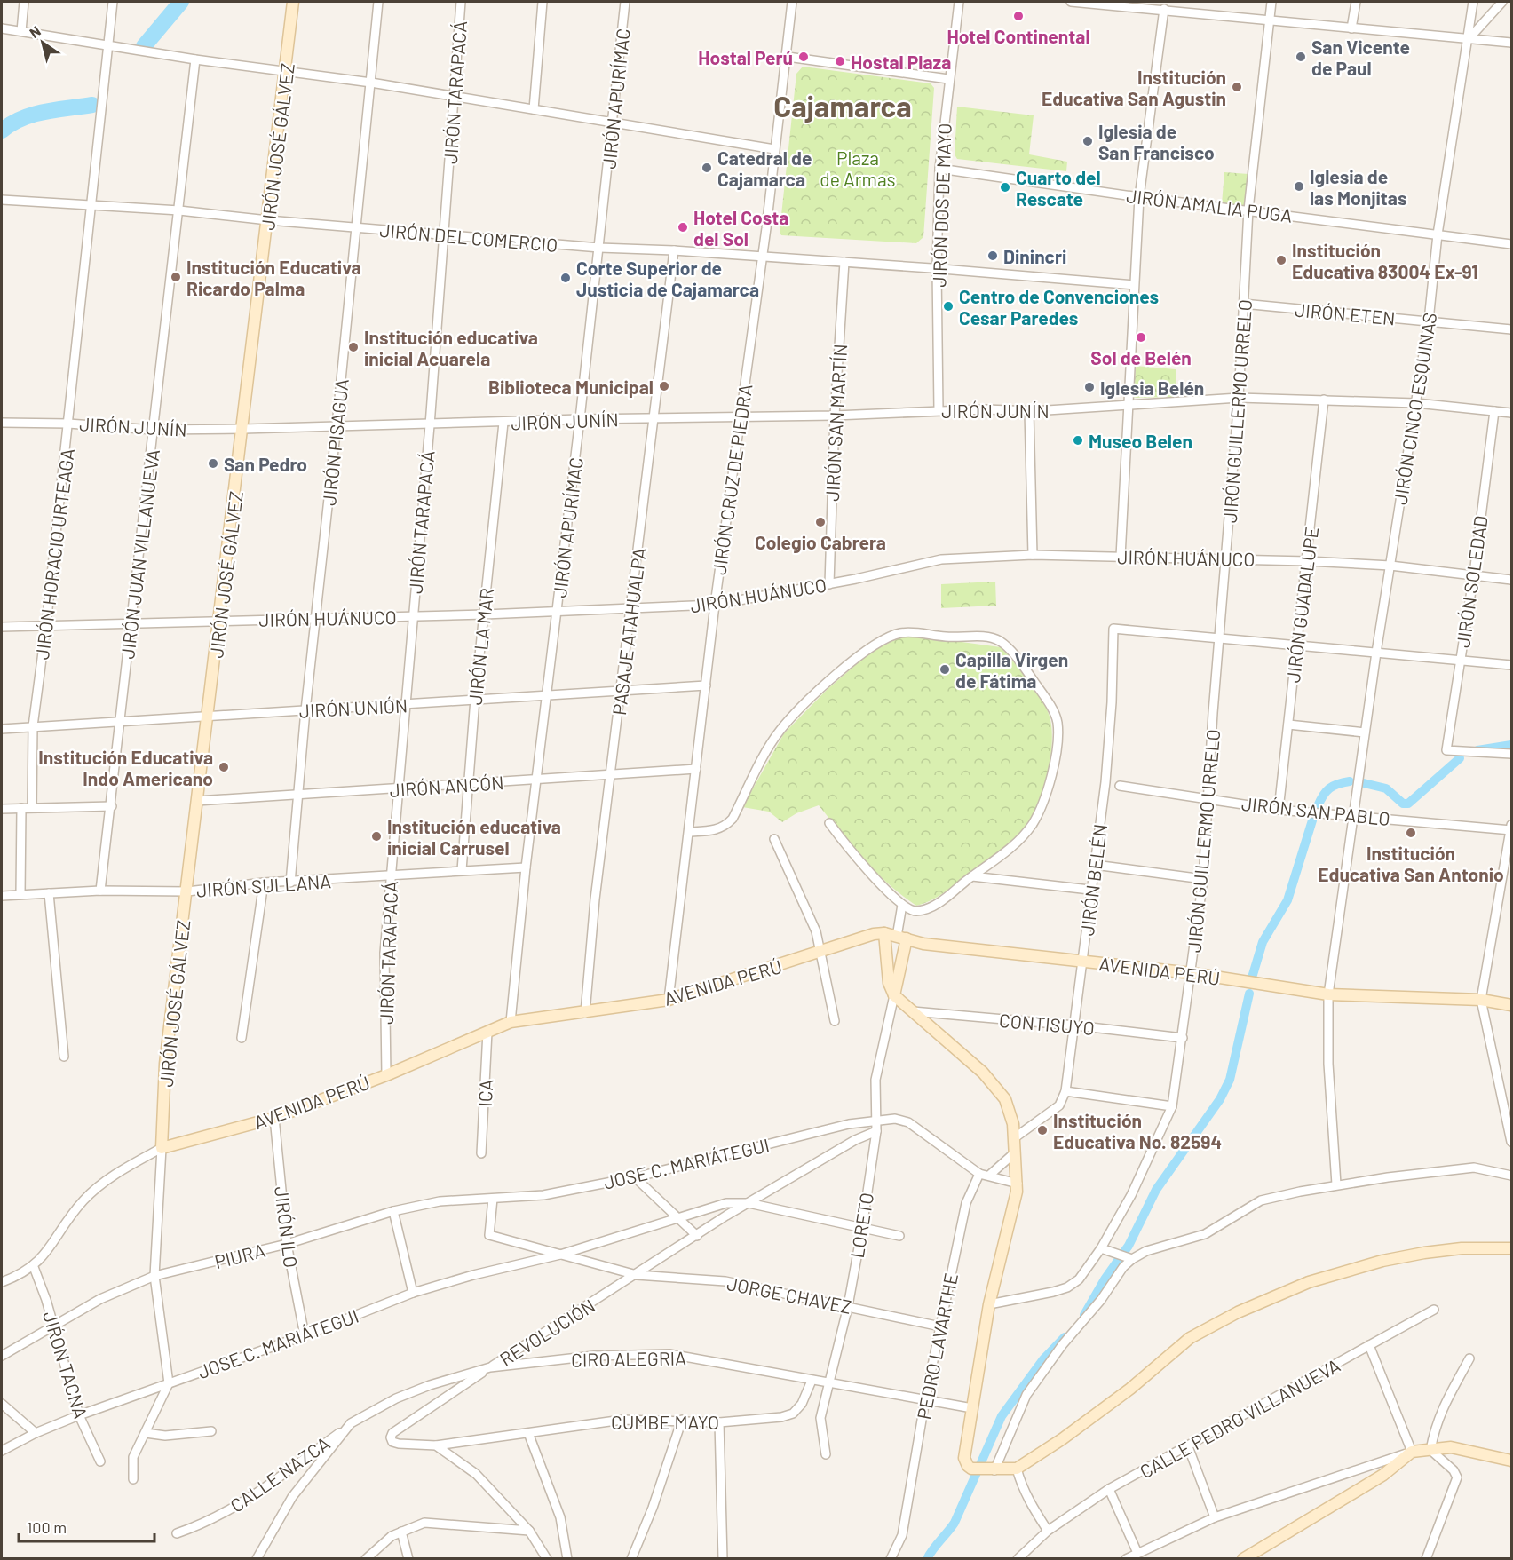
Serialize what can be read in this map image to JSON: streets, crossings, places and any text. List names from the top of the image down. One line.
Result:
{"streets":{"street":["JIRÓN TARAPACÁ","JIRÓN APURÍMAC","JIRÓN JOSÉ GÁLVEZ","JIRÓN DOS DE MAYO","JIRÓN AMALIA PUGA","JIRÓN DEL COMERCIO","JIRÓN ETEN","JIRÓN CINCO ESQUINAS","JIRÓN JUNÍN","JIRÓN GUILLERMO URRELO","JIRÓN SAN MARTÍN","JIRÓN PISAGUA","JIRÓN CRUZ DE PIEDRA","JIRÓN HORACIO URTEAGA","JIRÓN JUAN VILLANUEVA","JIRÓN HUÁNUCO","JIRÓN SOLEDAD","JIRÓN GUADALUPE","PASAJE ATAHUALPA","JIRÓN LA MAR","JIRÓN UNIÓN","JIRÓN ANCÓN","JIRÓN SAN PABLO","JIRÓN BELÉN","JIRÓN SULLANA","AVENIDA PERÚ","CONTISUYO","ICA","JOSE C. MARIÁTEGUI","LORETO","JIRÓN ILO","PIURA","JORGE CHAVEZ","REVOLUCIÓN","PEDRO LAVARTHE","CIRO ALEGRIA","JIŔON TACNA","CALLE PEDRO VILLANUEVA","CUMBE MAYO","CALLE NAZCA"]},"crossings":[["JIRÓN TARAPACÁ","JIRÓN DEL COMERCIO"],["JIRÓN TARAPACÁ","JIRÓN JUNÍN"],["JIRÓN TARAPACÁ","JIRÓN HUÁNUCO"],["JIRÓN TARAPACÁ","JIRÓN UNIÓN"],["JIRÓN TARAPACÁ","JIRÓN ANCÓN"],["JIRÓN TARAPACÁ","JIRÓN SULLANA"],["JIRÓN TARAPACÁ","AVENIDA PERÚ"],["JIRÓN APURÍMAC","JIRÓN DEL COMERCIO"],["JIRÓN APURÍMAC","JIRÓN JUNÍN"],["JIRÓN APURÍMAC","JIRÓN HUÁNUCO"],["JIRÓN APURÍMAC","JIRÓN UNIÓN"],["JIRÓN APURÍMAC","JIRÓN ANCÓN"],["JIRÓN APURÍMAC","JIRÓN SULLANA"],["JIRÓN APURÍMAC","AVENIDA PERÚ"],["JIRÓN JOSÉ GÁLVEZ","JIRÓN DEL COMERCIO"],["JIRÓN JOSÉ GÁLVEZ","JIRÓN JUNÍN"],["JIRÓN JOSÉ GÁLVEZ","JIRÓN HUÁNUCO"],["JIRÓN JOSÉ GÁLVEZ","JIRÓN UNIÓN"],["JIRÓN JOSÉ GÁLVEZ","JIRÓN ANCÓN"],["JIRÓN JOSÉ GÁLVEZ","JIRÓN SULLANA"],["JIRÓN JOSÉ GÁLVEZ","AVENIDA PERÚ"],["JIRÓN DOS DE MAYO","JIRÓN AMALIA PUGA"],["JIRÓN DOS DE MAYO","JIRÓN DEL COMERCIO"],["JIRÓN DOS DE MAYO","JIRÓN JUNÍN"],["JIRÓN AMALIA PUGA","JIRÓN CINCO ESQUINAS"],["JIRÓN AMALIA PUGA","JIRÓN GUILLERMO URRELO"],["JIRÓN DEL COMERCIO","JIRÓN SAN MARTÍN"],["JIRÓN DEL COMERCIO","JIRÓN PISAGUA"],["JIRÓN DEL COMERCIO","JIRÓN CRUZ DE PIEDRA"],["JIRÓN DEL COMERCIO","JIRÓN HORACIO URTEAGA"],["JIRÓN DEL COMERCIO","JIRÓN JUAN VILLANUEVA"],["JIRÓN DEL COMERCIO","PASAJE ATAHUALPA"],["JIRÓN ETEN","JIRÓN CINCO ESQUINAS"],["JIRÓN ETEN","JIRÓN GUILLERMO URRELO"],["JIRÓN CINCO ESQUINAS","JIRÓN JUNÍN"],["JIRÓN CINCO ESQUINAS","JIRÓN HUÁNUCO"],["JIRÓN CINCO ESQUINAS","JIRÓN SAN PABLO"],["JIRÓN CINCO ESQUINAS","AVENIDA PERÚ"],["JIRÓN JUNÍN","JIRÓN GUILLERMO URRELO"],["JIRÓN JUNÍN","JIRÓN SAN MARTÍN"],["JIRÓN JUNÍN","JIRÓN PISAGUA"],["JIRÓN JUNÍN","JIRÓN CRUZ DE PIEDRA"],["JIRÓN JUNÍN","JIRÓN HORACIO URTEAGA"],["JIRÓN JUNÍN","JIRÓN JUAN VILLANUEVA"],["JIRÓN JUNÍN","JIRÓN SOLEDAD"],["JIRÓN JUNÍN","JIRÓN GUADALUPE"],["JIRÓN JUNÍN","PASAJE ATAHUALPA"],["JIRÓN JUNÍN","JIRÓN LA MAR"],["JIRÓN GUILLERMO URRELO","JIRÓN HUÁNUCO"],["JIRÓN GUILLERMO URRELO","JIRÓN SAN PABLO"],["JIRÓN GUILLERMO URRELO","JIRÓN BELÉN"],["JIRÓN GUILLERMO URRELO","AVENIDA PERÚ"],["JIRÓN GUILLERMO URRELO","CONTISUYO"],["JIRÓN SAN MARTÍN","JIRÓN HUÁNUCO"],["JIRÓN PISAGUA","JIRÓN HUÁNUCO"],["JIRÓN PISAGUA","JIRÓN UNIÓN"],["JIRÓN PISAGUA","JIRÓN ANCÓN"],["JIRÓN PISAGUA","JIRÓN SULLANA"],["JIRÓN CRUZ DE PIEDRA","JIRÓN HUÁNUCO"],["JIRÓN CRUZ DE PIEDRA","JIRÓN UNIÓN"],["JIRÓN CRUZ DE PIEDRA","JIRÓN ANCÓN"],["JIRÓN CRUZ DE PIEDRA","AVENIDA PERÚ"],["JIRÓN HORACIO URTEAGA","JIRÓN HUÁNUCO"],["JIRÓN HORACIO URTEAGA","JIRÓN UNIÓN"],["JIRÓN JUAN VILLANUEVA","JIRÓN HUÁNUCO"],["JIRÓN JUAN VILLANUEVA","JIRÓN UNIÓN"],["JIRÓN JUAN VILLANUEVA","JIRÓN SULLANA"],["JIRÓN HUÁNUCO","JIRÓN SOLEDAD"],["JIRÓN HUÁNUCO","JIRÓN GUADALUPE"],["JIRÓN HUÁNUCO","PASAJE ATAHUALPA"],["JIRÓN HUÁNUCO","JIRÓN LA MAR"],["JIRÓN GUADALUPE","JIRÓN SAN PABLO"],["PASAJE ATAHUALPA","JIRÓN UNIÓN"],["PASAJE ATAHUALPA","JIRÓN ANCÓN"],["PASAJE ATAHUALPA","AVENIDA PERÚ"],["JIRÓN LA MAR","JIRÓN UNIÓN"],["JIRÓN LA MAR","JIRÓN ANCÓN"],["JIRÓN LA MAR","JIRÓN SULLANA"],["JIRÓN BELÉN","AVENIDA PERÚ"],["JIRÓN BELÉN","CONTISUYO"],["AVENIDA PERÚ","ICA"],["AVENIDA PERÚ","JIRÓN ILO"],["AVENIDA PERÚ","JIŔON TACNA"],["JOSE C. MARIÁTEGUI","LORETO"],["JOSE C. MARIÁTEGUI","JIRÓN ILO"],["JOSE C. MARIÁTEGUI","PIURA"],["JOSE C. MARIÁTEGUI","JORGE CHAVEZ"],["JOSE C. MARIÁTEGUI","REVOLUCIÓN"],["JOSE C. MARIÁTEGUI","PEDRO LAVARTHE"],["JOSE C. MARIÁTEGUI","JIŔON TACNA"],["LORETO","JORGE CHAVEZ"],["LORETO","CIRO ALEGRIA"],["JIRÓN ILO","PIURA"],["PIURA","JORGE CHAVEZ"],["PIURA","JIŔON TACNA"],["JORGE CHAVEZ","REVOLUCIÓN"],["JORGE CHAVEZ","PEDRO LAVARTHE"],["REVOLUCIÓN","CIRO ALEGRIA"],["REVOLUCIÓN","CUMBE MAYO"],["PEDRO LAVARTHE","CIRO ALEGRIA"],["CIRO ALEGRIA","CUMBE MAYO"]],"districts":["Cajamarca"],"parks":["Plaza de Armas"],"places":["Hotel Continental","Hostal Perú","San Vicente de Paul","Hostal Plaza","Institución Educativa San Agustin","Iglesia de San Francisco","Catedral de Cajamarca","Iglesia de las Monjitas","Cuarto del Rescate","Hotel Costa del Sol","Dinincri","Institución Educativa 83004 Ex-91","Institución Educativa Ricardo Palma","Corte Superior de Justicia de Cajamarca","Centro de Convenciones Cesar Paredes","Sol de Belén","Institución educativa inicial Acuarela","Biblioteca Municipal","Iglesia Belén","Museo Belen","San Pedro","Colegio Cabrera","Capilla Virgen de Fátima","Institución Educativa Indo Americano","Institución Educativa San Antonio","Institución educativa inicial Carrusel","Institución Educativa No. 82594"],"scale_bar":"100 m","north":"top left"}
